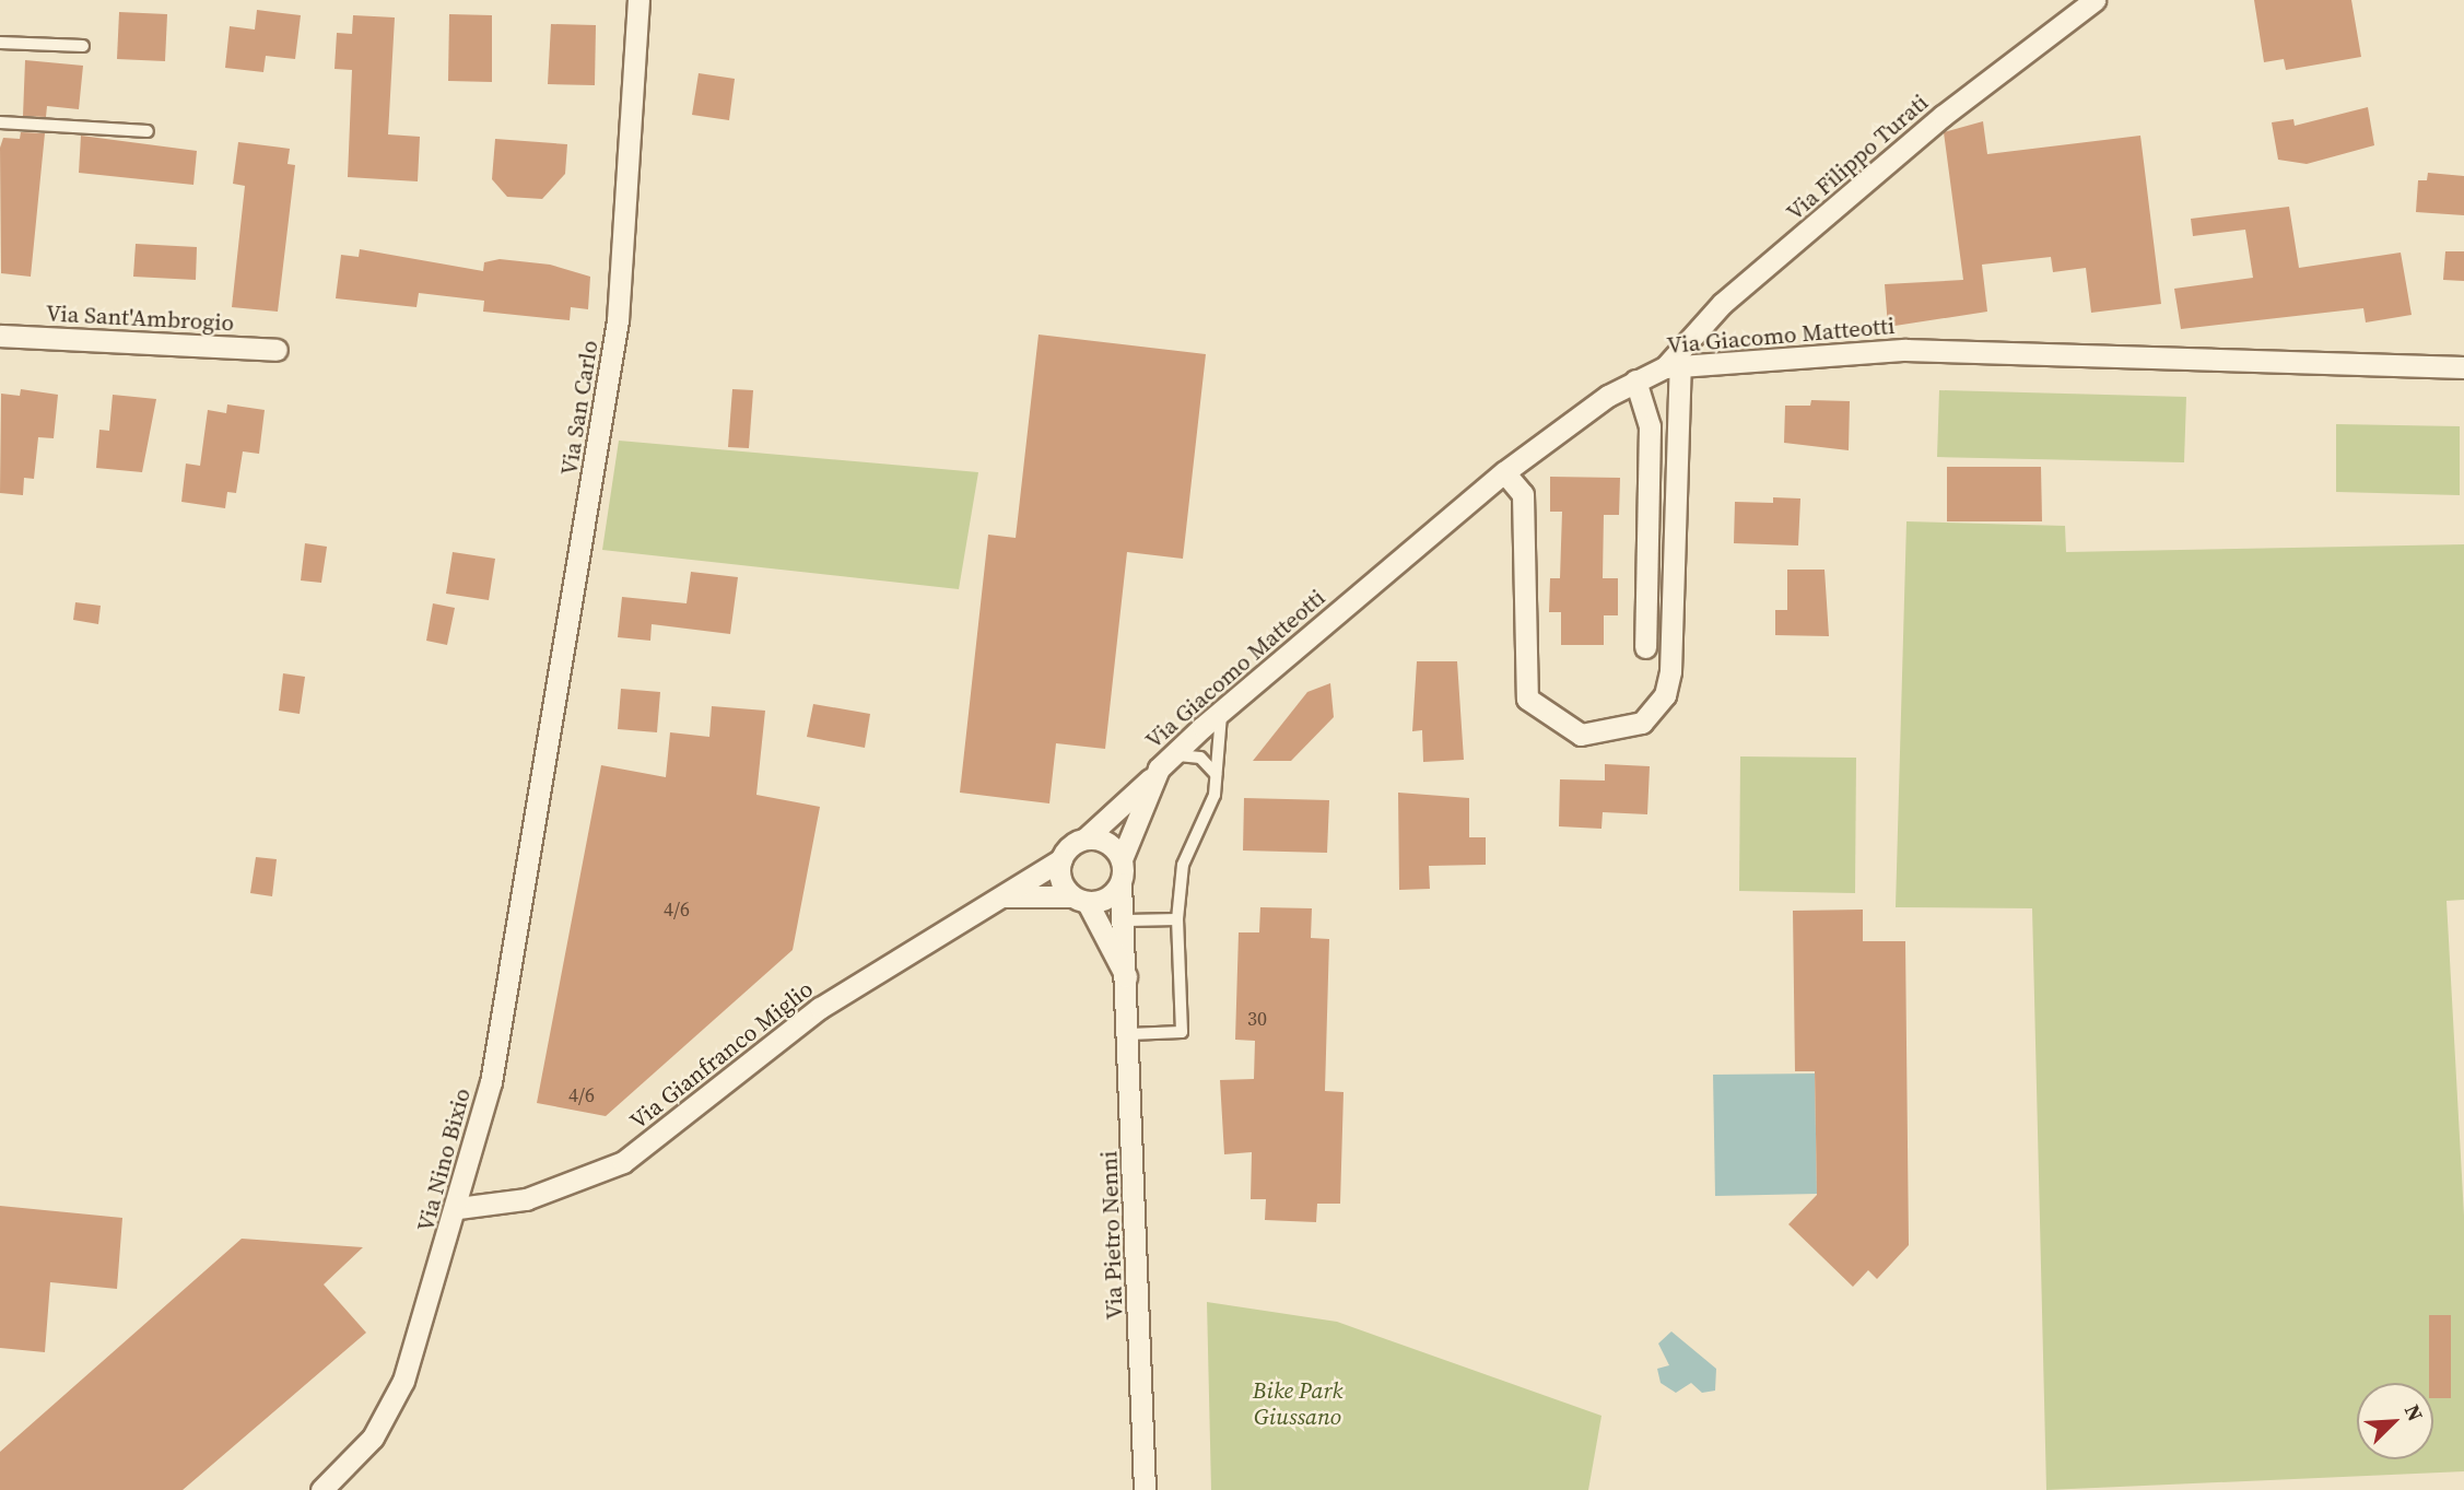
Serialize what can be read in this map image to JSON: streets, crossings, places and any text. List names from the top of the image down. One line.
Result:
{"streets":{"street":["Via Filippo Turati","Via Sant'Ambrogio","Via Giacomo Matteotti","Via San Carlo","Via Gianfranco Miglio","Via Nino Bixio","Via Pietro Nenni"]},"crossings":[["Via Filippo Turati","Via Giacomo Matteotti"],["Via Giacomo Matteotti","Via Gianfranco Miglio"],["Via Giacomo Matteotti","Via Pietro Nenni"],["Via San Carlo","Via Nino Bixio"],["Via Gianfranco Miglio","Via Nino Bixio"],["Via Gianfranco Miglio","Via Pietro Nenni"]],"parks":["Bike Park Giussano"],"house_numbers":["4/6","30","4/6"],"north":"top right"}
